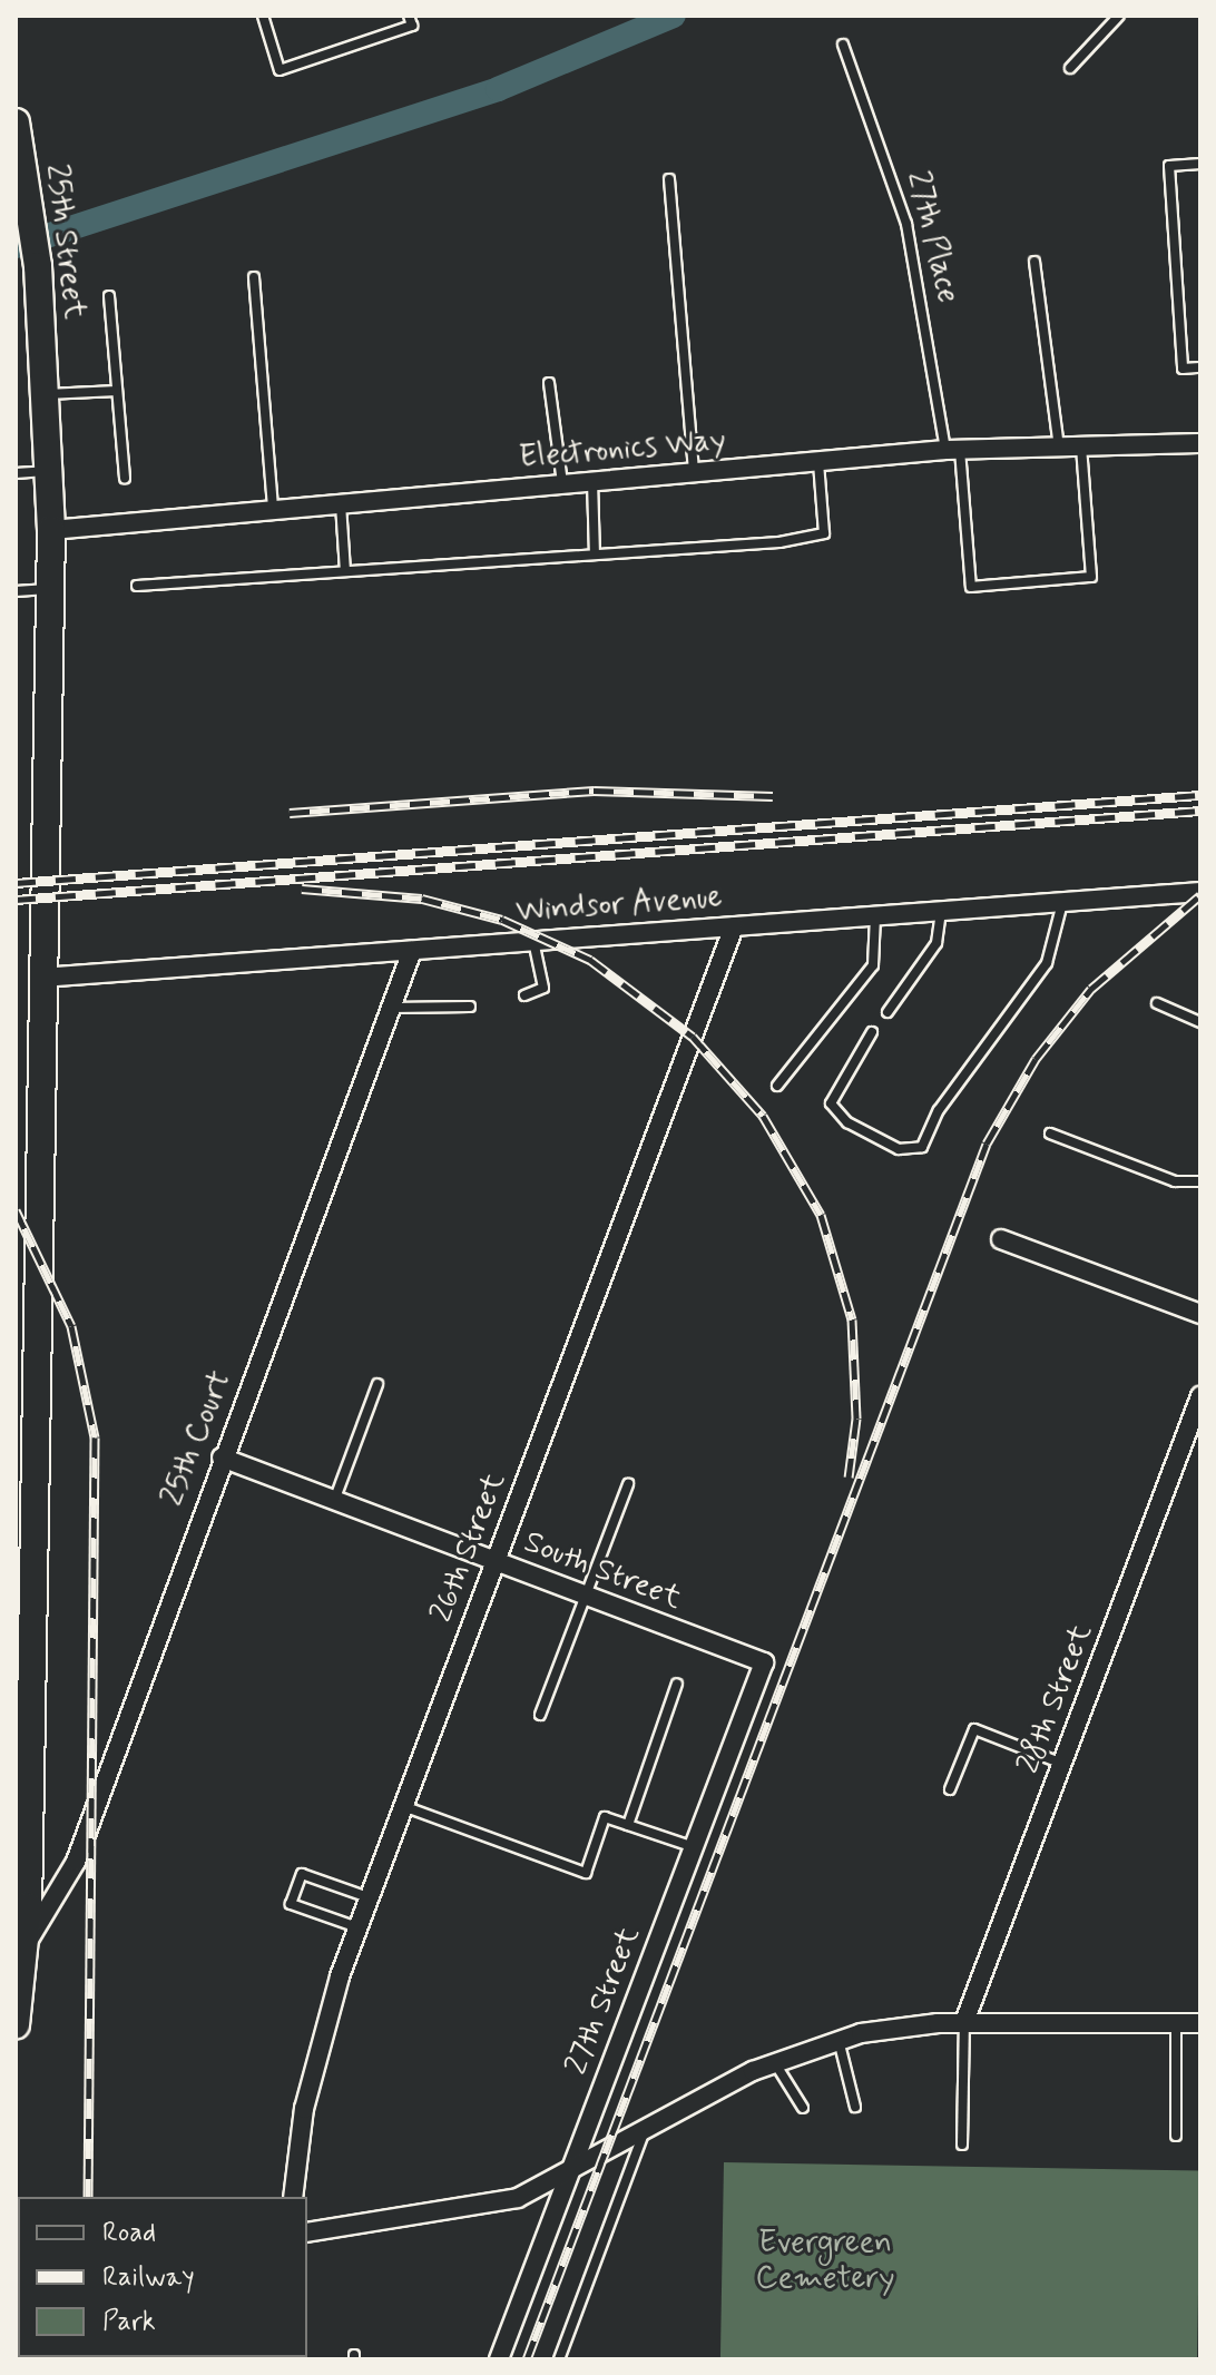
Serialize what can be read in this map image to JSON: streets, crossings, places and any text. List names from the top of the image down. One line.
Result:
{"streets":{"main road":["25th Street"],"street":["Electronics Way","Windsor Avenue","25th Court","26th Street","South Street","28th Street","27th Street"],"lane":["27th Place"]},"crossings":[["27th Place","Electronics Way"],["25th Street","Electronics Way"],["25th Street","Windsor Avenue"],["25th Street","25th Court"],["Windsor Avenue","25th Court"],["Windsor Avenue","26th Street"],["25th Court","South Street"],["26th Street","South Street"],["South Street","27th Street"]],"parks":["Evergreen Cemetery"],"legend":["Road","Railway","Park"]}
